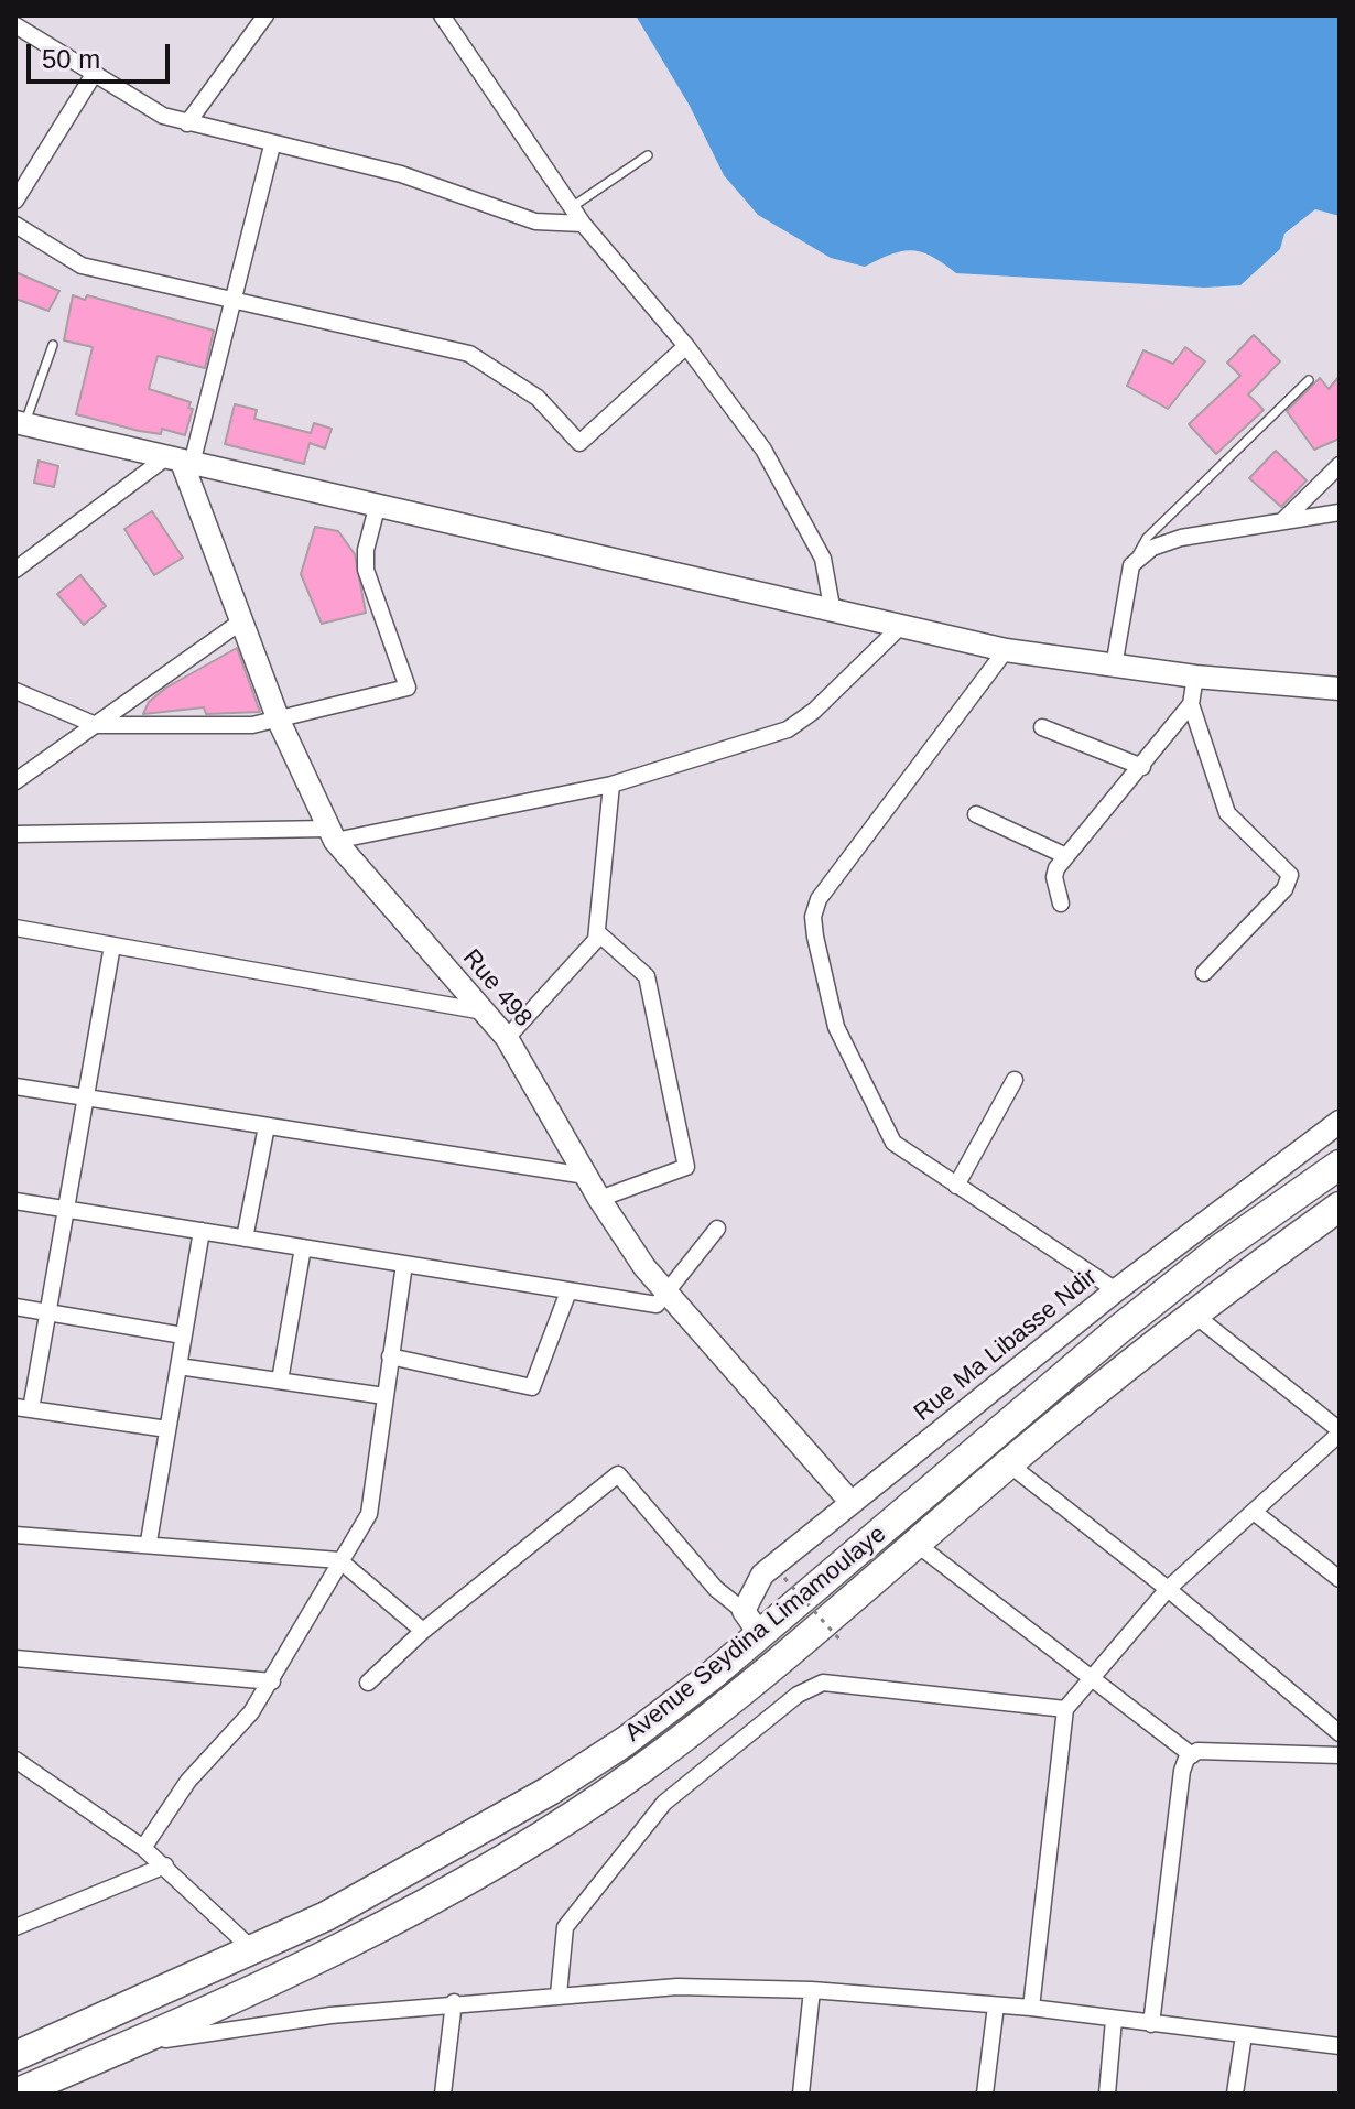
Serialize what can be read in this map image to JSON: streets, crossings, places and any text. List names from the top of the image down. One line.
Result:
{"streets":{"highway":["Avenue Seydina Limamoulaye"],"street":["Rue 498","Rue Ma Libasse Ndir"]},"crossings":[["Rue 498","Rue Ma Libasse Ndir"],["Rue Ma Libasse Ndir","Avenue Seydina Limamoulaye"]],"scale_bar":"50 m"}
